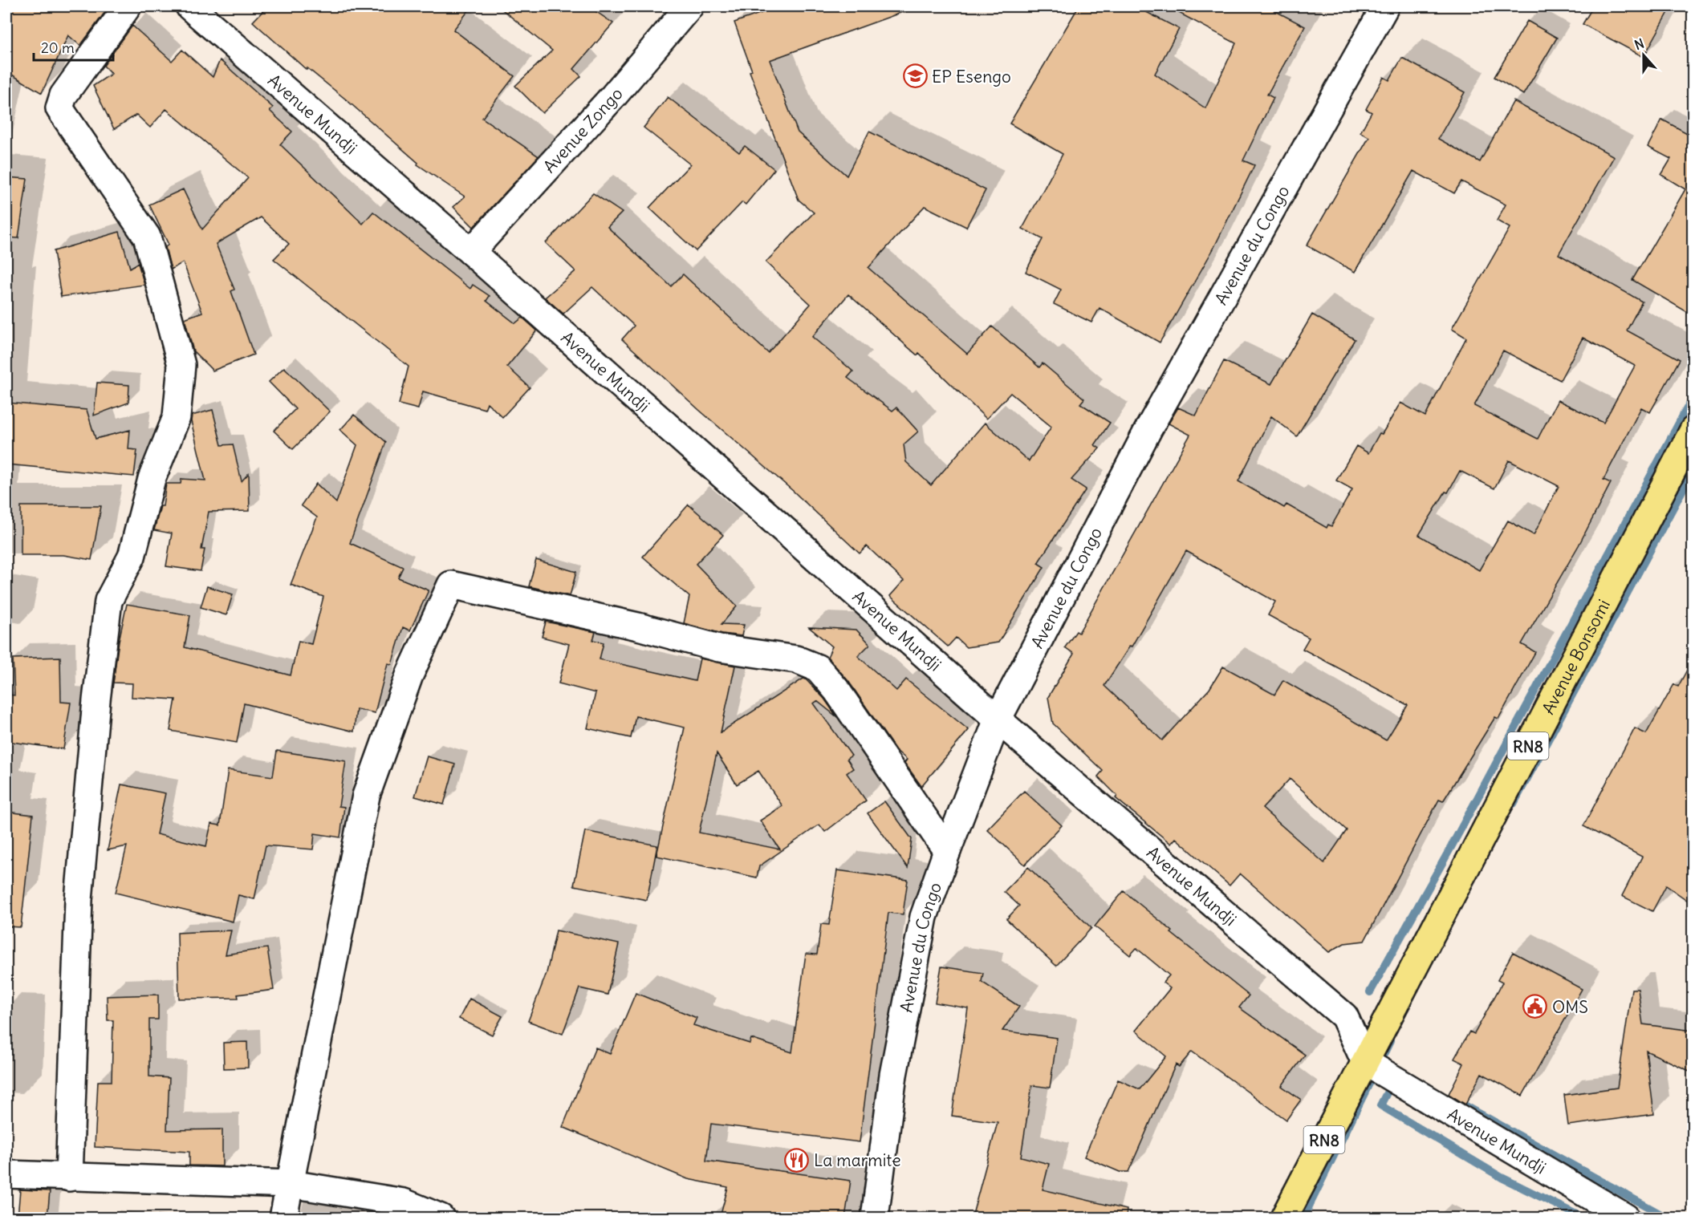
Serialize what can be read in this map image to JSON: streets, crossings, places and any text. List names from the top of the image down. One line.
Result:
{"streets":{"main road":["Avenue Bonsomi","RN8"],"street":["Avenue Mundji","Avenue Zongo","Avenue du Congo"]},"crossings":[["Avenue Mundji","Avenue Zongo"],["Avenue Mundji","Avenue du Congo"],["Avenue Mundji","Avenue Bonsomi"],["Avenue Mundji","RN8"],["Avenue Bonsomi","RN8"]],"places":{"school or university":["EP Esengo"],"public building":["OMS"],"restaurant":["La marmite"]},"scale_bar":"20 m","north":"top"}
